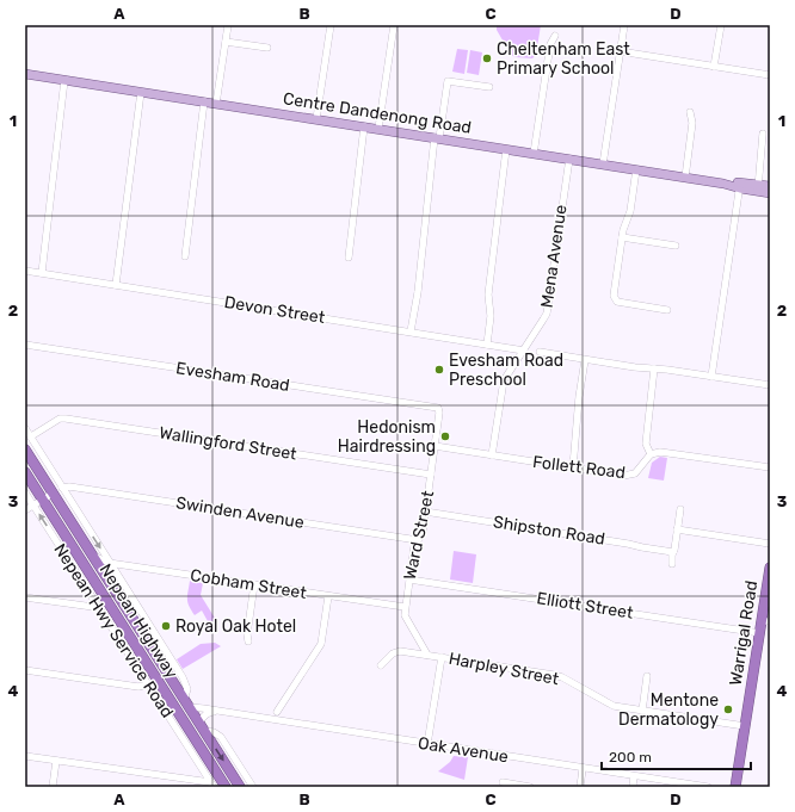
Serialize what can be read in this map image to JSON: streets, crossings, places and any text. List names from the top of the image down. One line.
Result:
{"streets":{"highway":["Nepean Highway","Warrigal Road"],"main road":["Centre Dandenong Road"],"street":["Mena Avenue","Devon Street","Evesham Road","Wallingford Street","Follett Road","Swinden Avenue","Shipston Road","Ward Street","Cobham Street","Elliott Street","Nepean Hwy Service Road","Harpley Street","Oak Avenue"]},"crossings":[["Centre Dandenong Road","Mena Avenue"],["Mena Avenue","Devon Street"],["Mena Avenue","Follett Road"],["Evesham Road","Ward Street"],["Wallingford Street","Ward Street"],["Wallingford Street","Nepean Hwy Service Road"],["Follett Road","Ward Street"],["Swinden Avenue","Ward Street"],["Swinden Avenue","Nepean Hwy Service Road"],["Shipston Road","Ward Street"],["Ward Street","Cobham Street"],["Ward Street","Elliott Street"],["Ward Street","Harpley Street"],["Cobham Street","Nepean Highway"],["Cobham Street","Nepean Hwy Service Road"],["Elliott Street","Warrigal Road"],["Nepean Highway","Nepean Hwy Service Road"],["Nepean Highway","Oak Avenue"],["Nepean Hwy Service Road","Oak Avenue"],["Warrigal Road","Harpley Street"]],"places":["Cheltenham East Primary School","Evesham Road Preschool","Hedonism Hairdressing","Royal Oak Hotel","Mentone Dermatology"],"scale_bar":"200 m","grid":{"columns":["A","B","C","D"],"rows":["1","2","3","4"]}}
